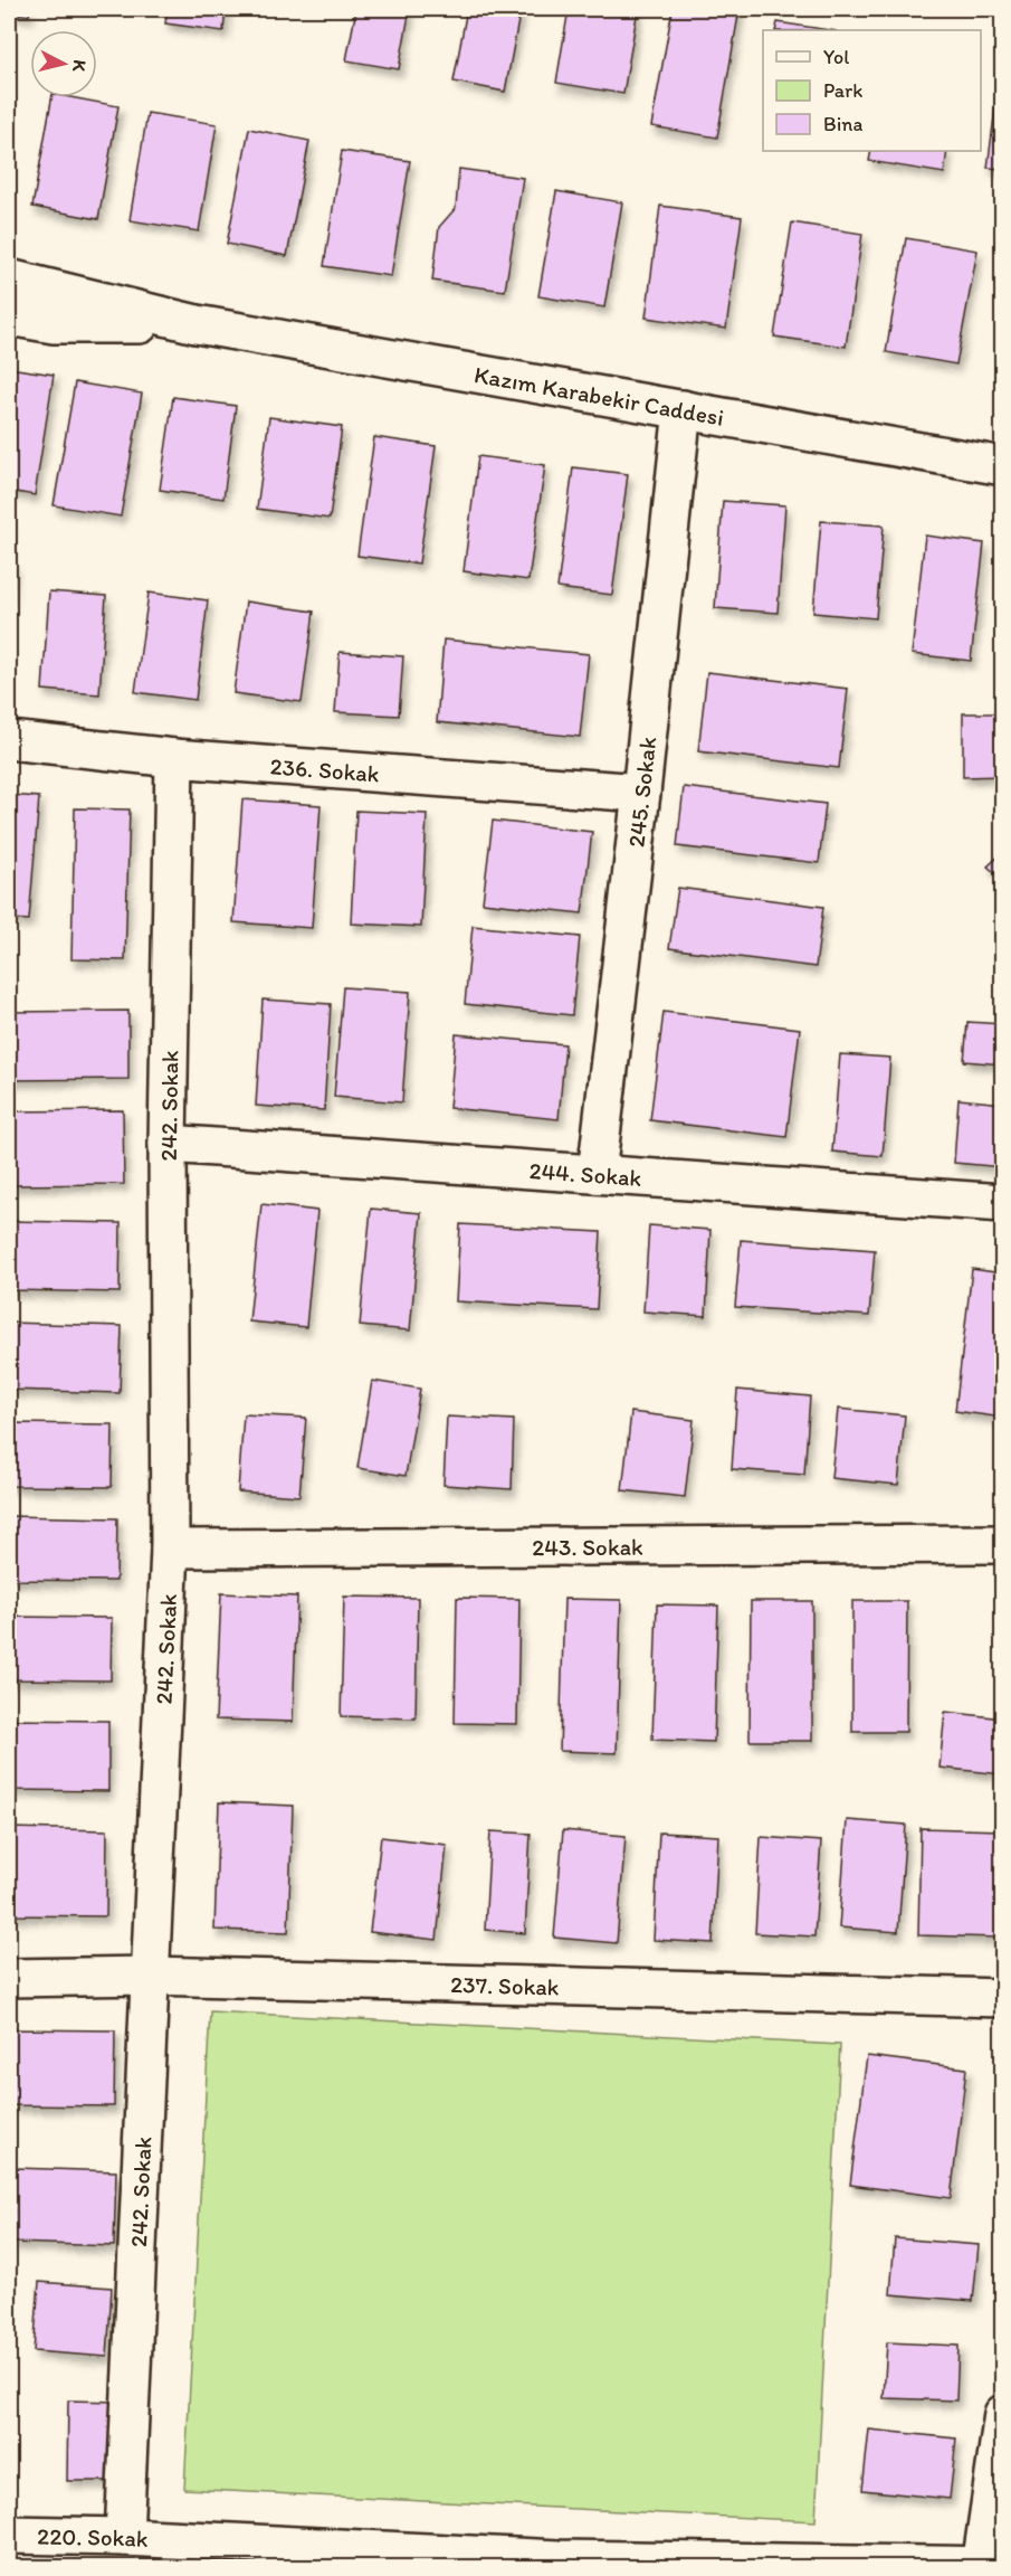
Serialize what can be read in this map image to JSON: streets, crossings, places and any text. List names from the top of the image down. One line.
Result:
{"streets":{"street":["Kazım Karabekir Caddesi","236. Sokak","245. Sokak","242. Sokak","244. Sokak","243. Sokak","237. Sokak","220. Sokak"]},"crossings":[["Kazım Karabekir Caddesi","245. Sokak"],["236. Sokak","245. Sokak"],["236. Sokak","242. Sokak"],["245. Sokak","244. Sokak"],["242. Sokak","244. Sokak"],["242. Sokak","243. Sokak"],["242. Sokak","237. Sokak"],["242. Sokak","220. Sokak"]],"legend":["Yol","Park","Bina"],"north":"right"}
